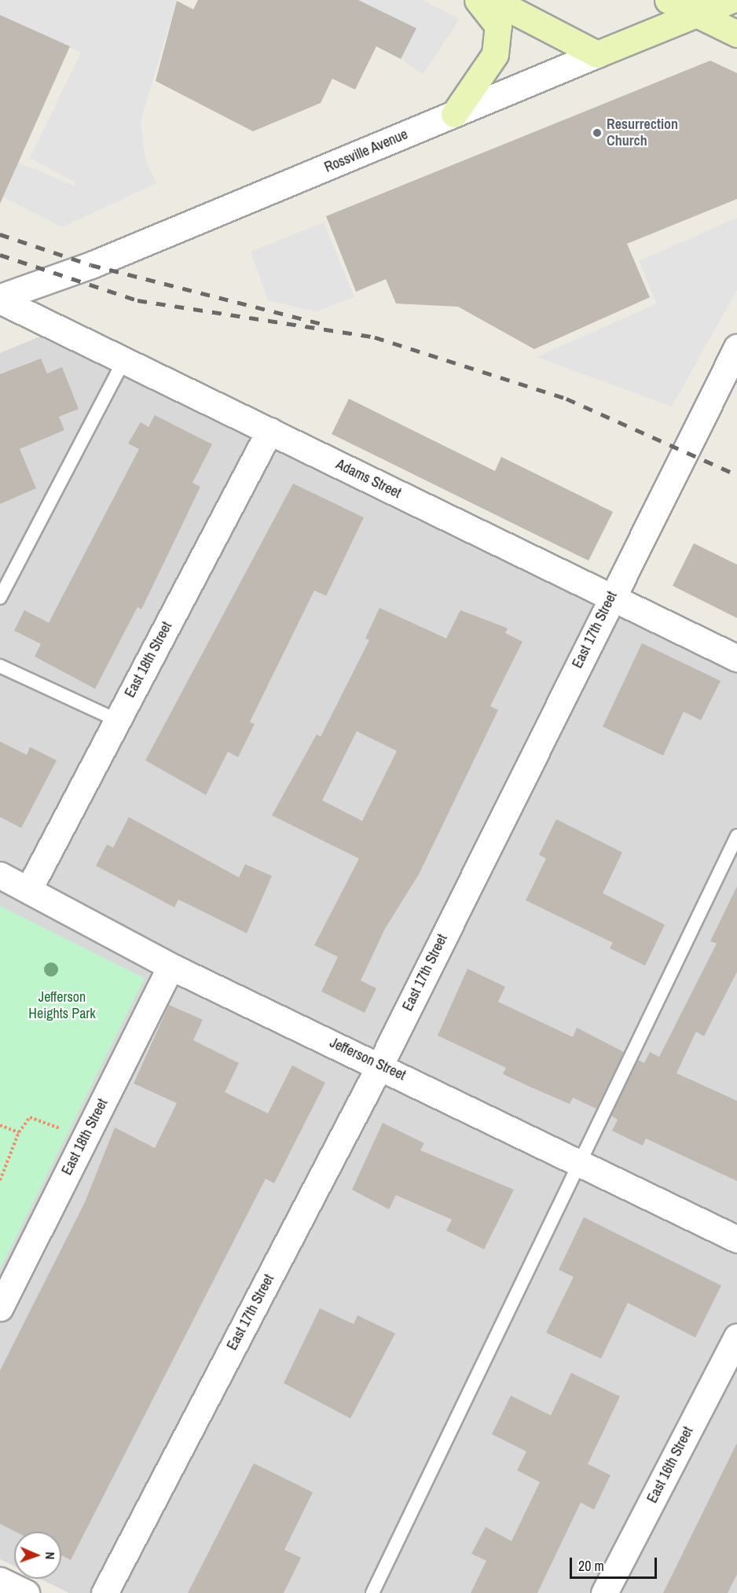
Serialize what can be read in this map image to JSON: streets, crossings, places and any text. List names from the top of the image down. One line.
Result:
{"streets":{"street":["Rossville Avenue","Adams Street","East 17th Street","East 18th Street","Jefferson Street","East 16th Street"]},"crossings":[["Rossville Avenue","Adams Street"],["Adams Street","East 17th Street"],["Adams Street","East 18th Street"],["East 17th Street","Jefferson Street"],["East 18th Street","Jefferson Street"]],"parks":["Jefferson Heights Park"],"places":["Resurrection Church"],"scale_bar":"20 m","north":"right"}
